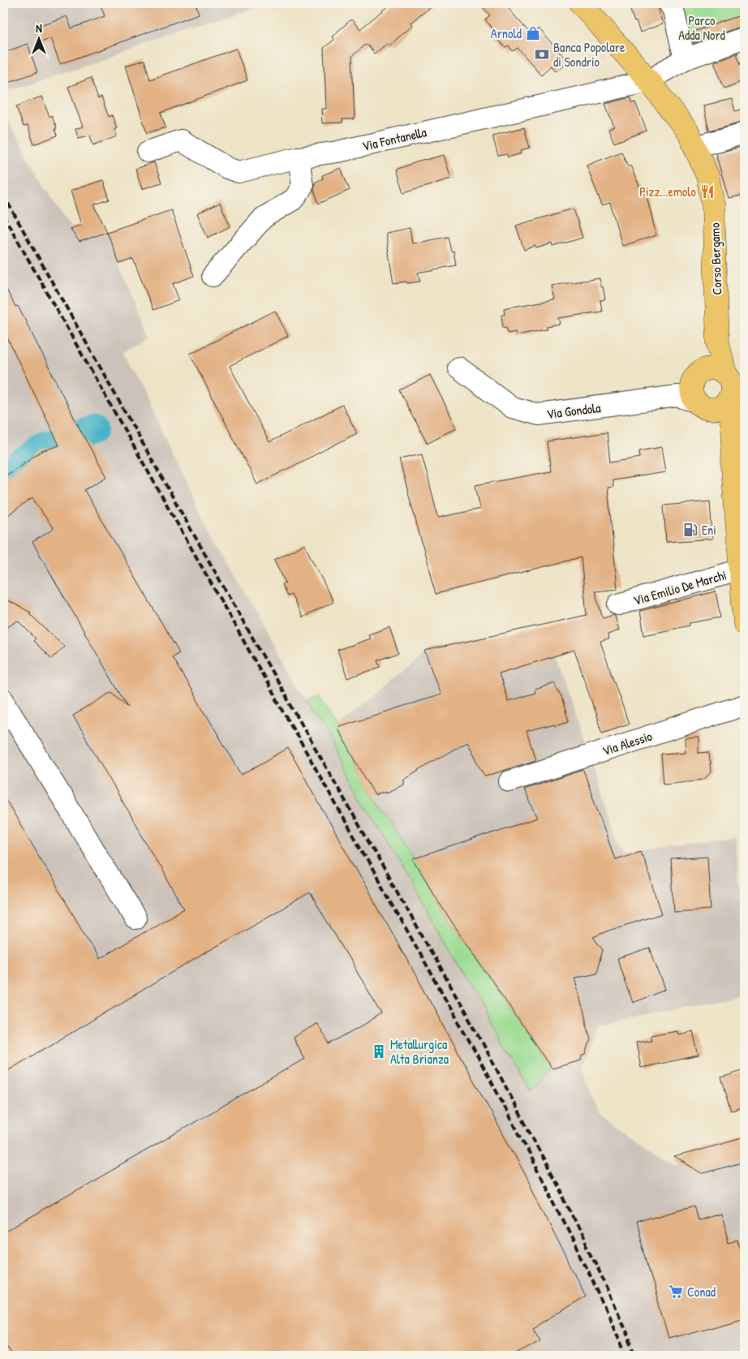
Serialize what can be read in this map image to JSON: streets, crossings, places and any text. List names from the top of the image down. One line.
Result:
{"streets":{"main road":["Corso Bergamo"],"street":["Via Fontanella","Via Gondola","Via Emilio De Marchi","Via Alessio"]},"crossings":[["Via Fontanella","Corso Bergamo"],["Corso Bergamo","Via Gondola"]],"parks":["Parco Adda Nord"],"places":{"shop":["Arnold"],"bank":["Banca Popolare di Sondrio"],"restaurant":["Pizz...emolo"],"fuel station":["Eni"],"building":["Metallurgica Alta Brianza"],"supermarket":["Conad"]},"north":"top"}
